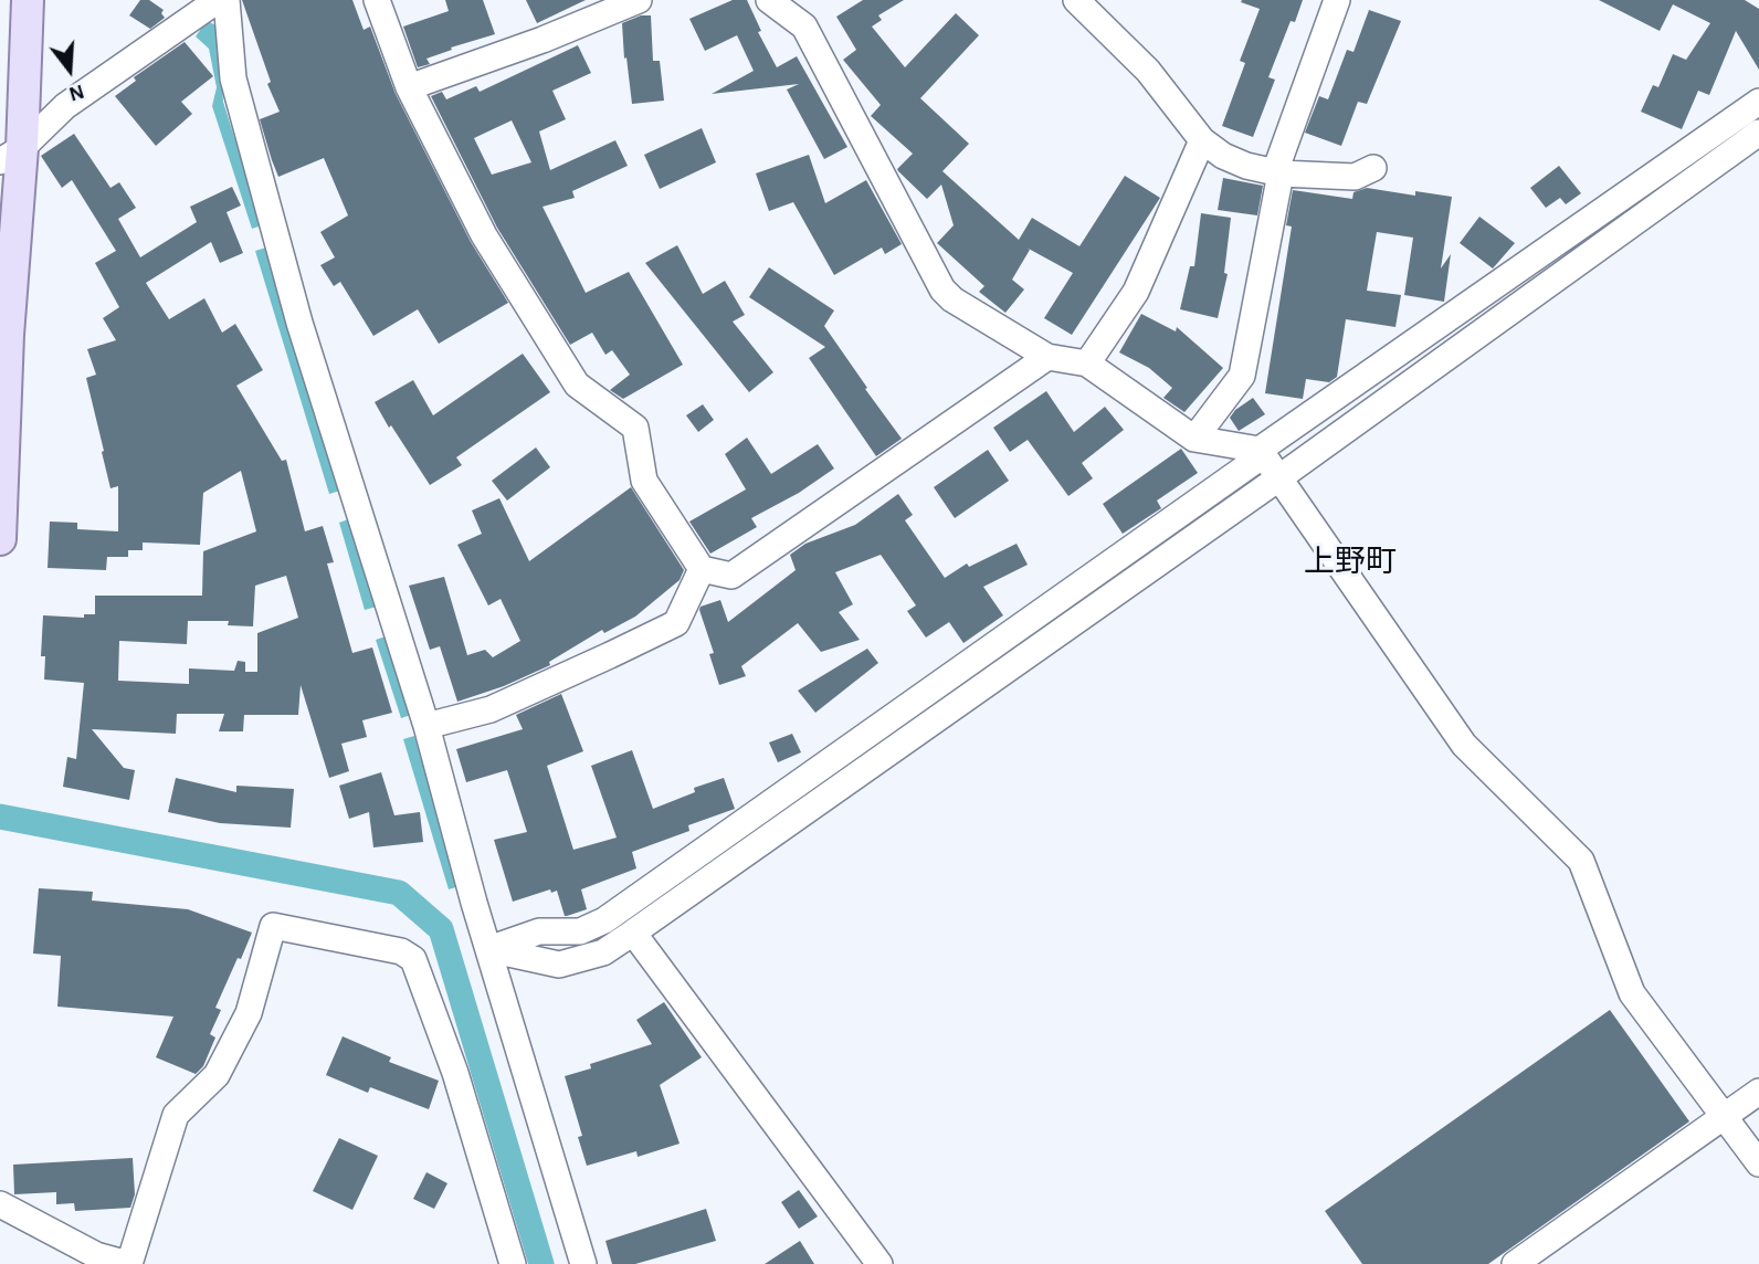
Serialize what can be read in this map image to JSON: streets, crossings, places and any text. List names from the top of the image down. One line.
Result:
{"districts":["上野町"],"north":"bottom"}
